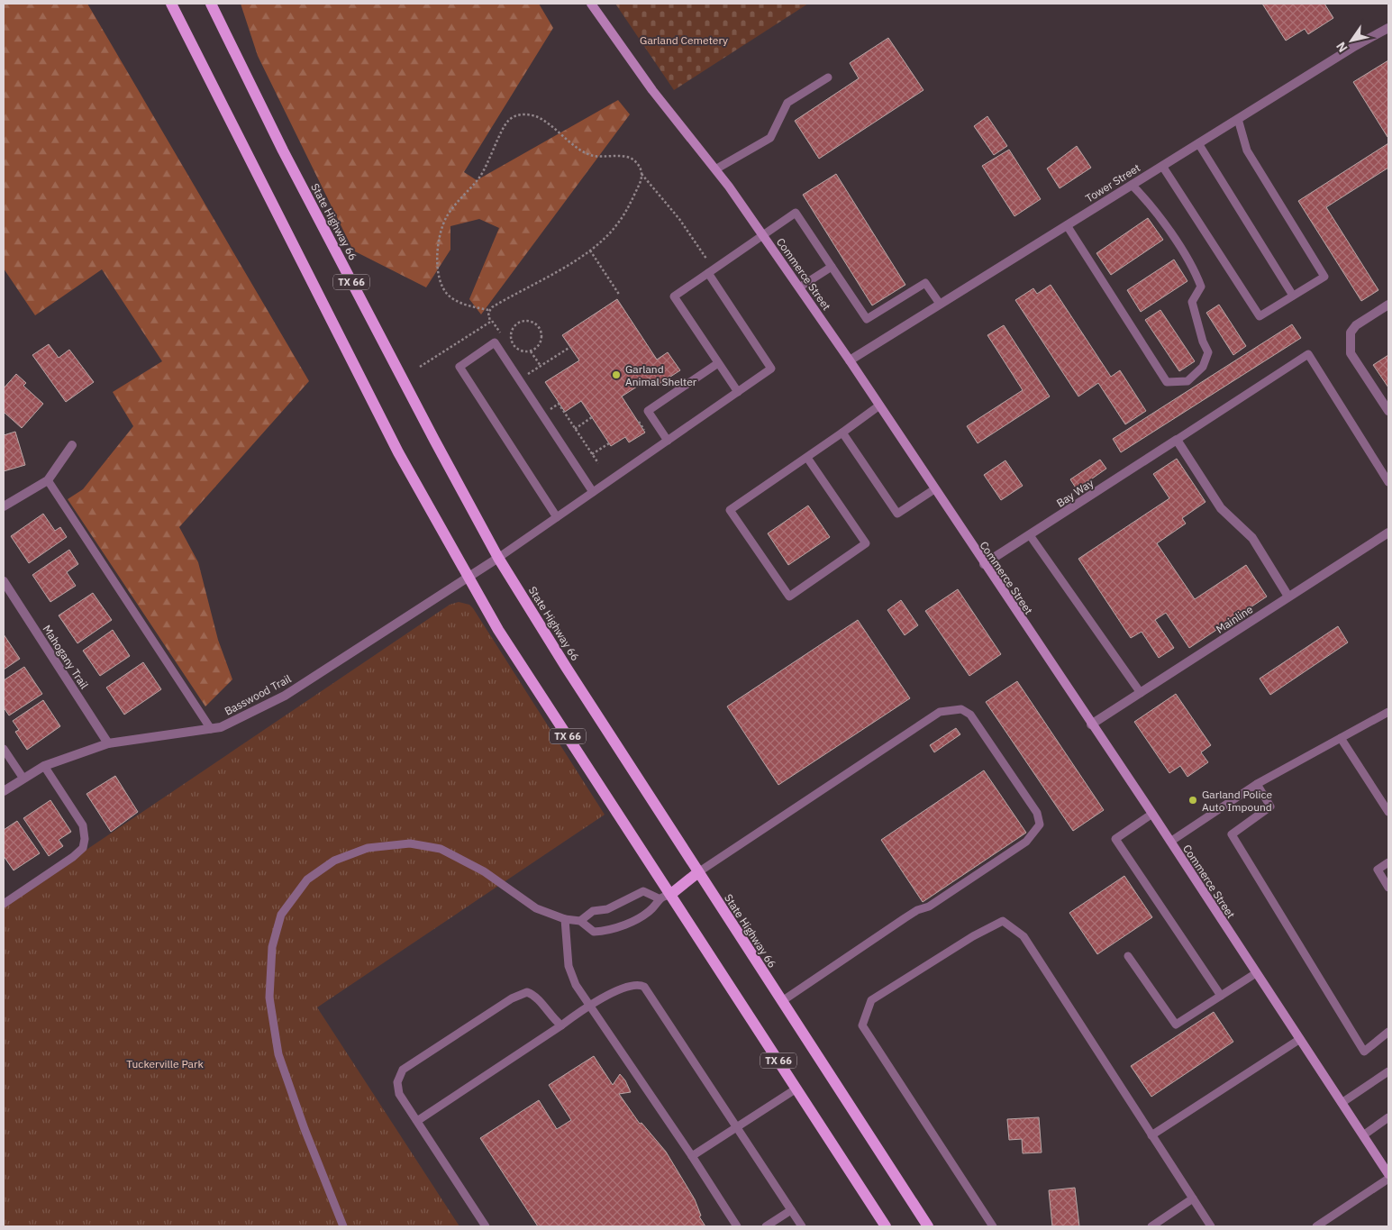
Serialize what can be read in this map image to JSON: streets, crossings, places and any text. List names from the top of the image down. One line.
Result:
{"streets":{"main road":["State Highway 66","TX 66"],"street":["Tower Street","Commerce Street","Bay Way","Mainline","Mahogany Trail","Basswood Trail"]},"crossings":[["Tower Street","Commerce Street"],["State Highway 66","Basswood Trail"],["Commerce Street","Bay Way"],["Commerce Street","Mainline"],["TX 66","Basswood Trail"],["Mahogany Trail","Basswood Trail"]],"parks":["Garland Cemetery","Tuckerville Park"],"places":["Garland Animal Shelter","Garland Police Auto Impound"],"north":"bottom left"}
